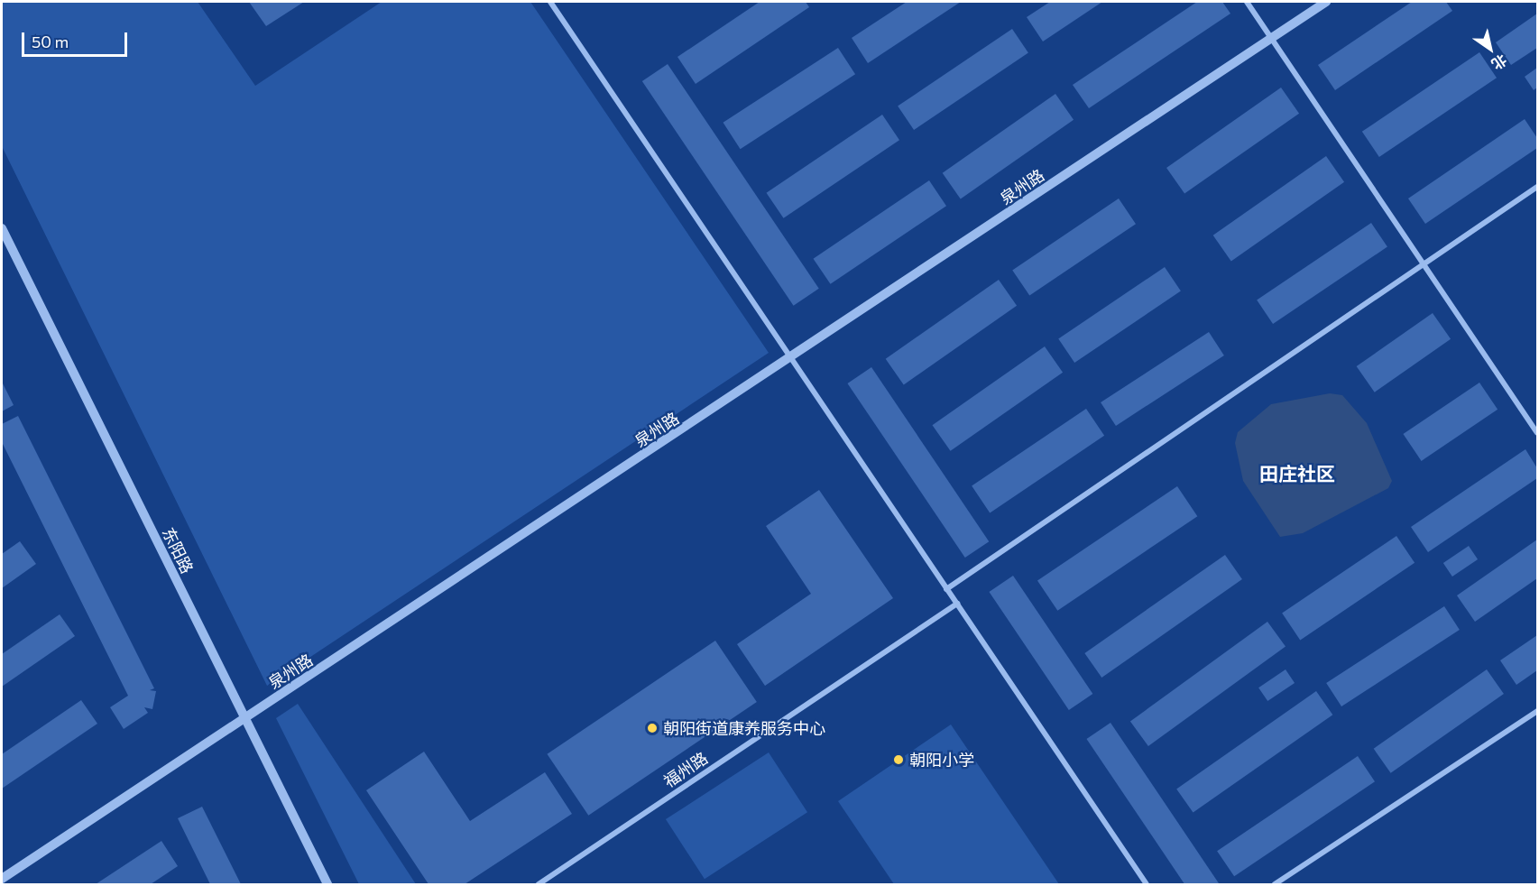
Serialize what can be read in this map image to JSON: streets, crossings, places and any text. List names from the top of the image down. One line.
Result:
{"streets":{"street":["泉州路","东阳路","福州路"]},"crossings":[["泉州路","东阳路"]],"districts":["田庄社区"],"places":["朝阳街道康养服务中心","朝阳小学"],"scale_bar":"50 m","north":"bottom right"}
